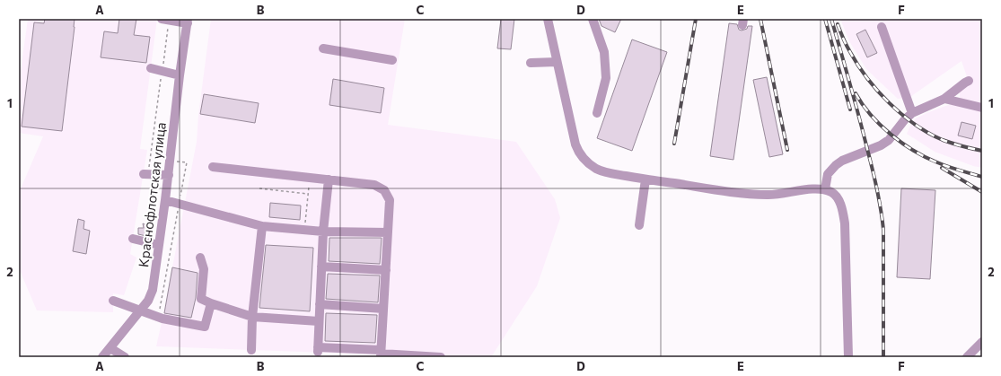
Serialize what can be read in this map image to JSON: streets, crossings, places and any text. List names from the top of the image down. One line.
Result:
{"streets":{"street":["Краснофлотская улица"]},"grid":{"columns":["A","B","C","D","E","F"],"rows":["1","2"]}}
